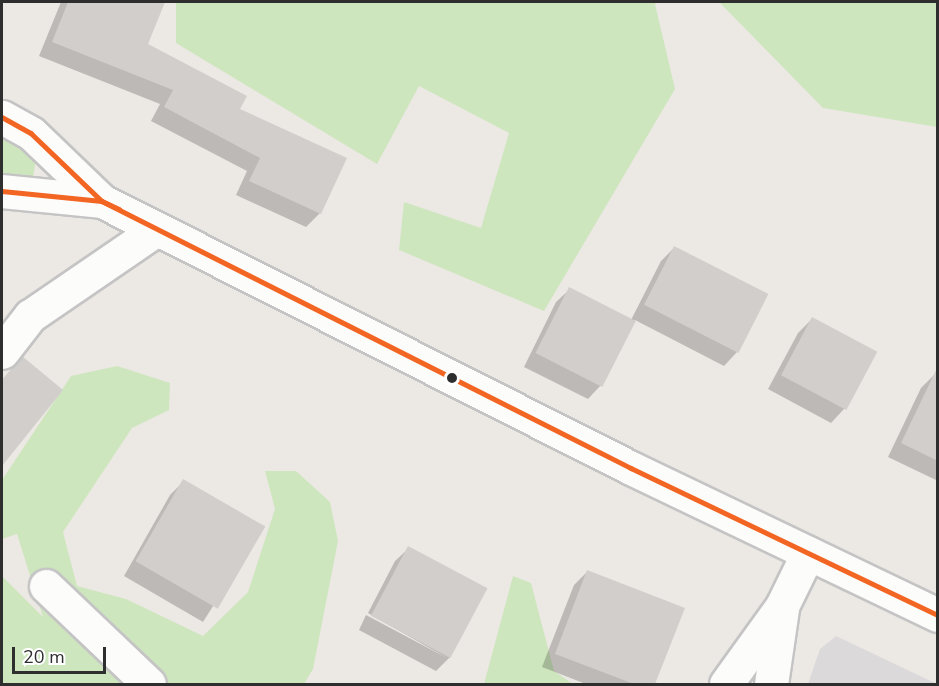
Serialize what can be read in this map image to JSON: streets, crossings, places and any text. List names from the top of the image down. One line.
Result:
{"scale_bar":"20 m"}
